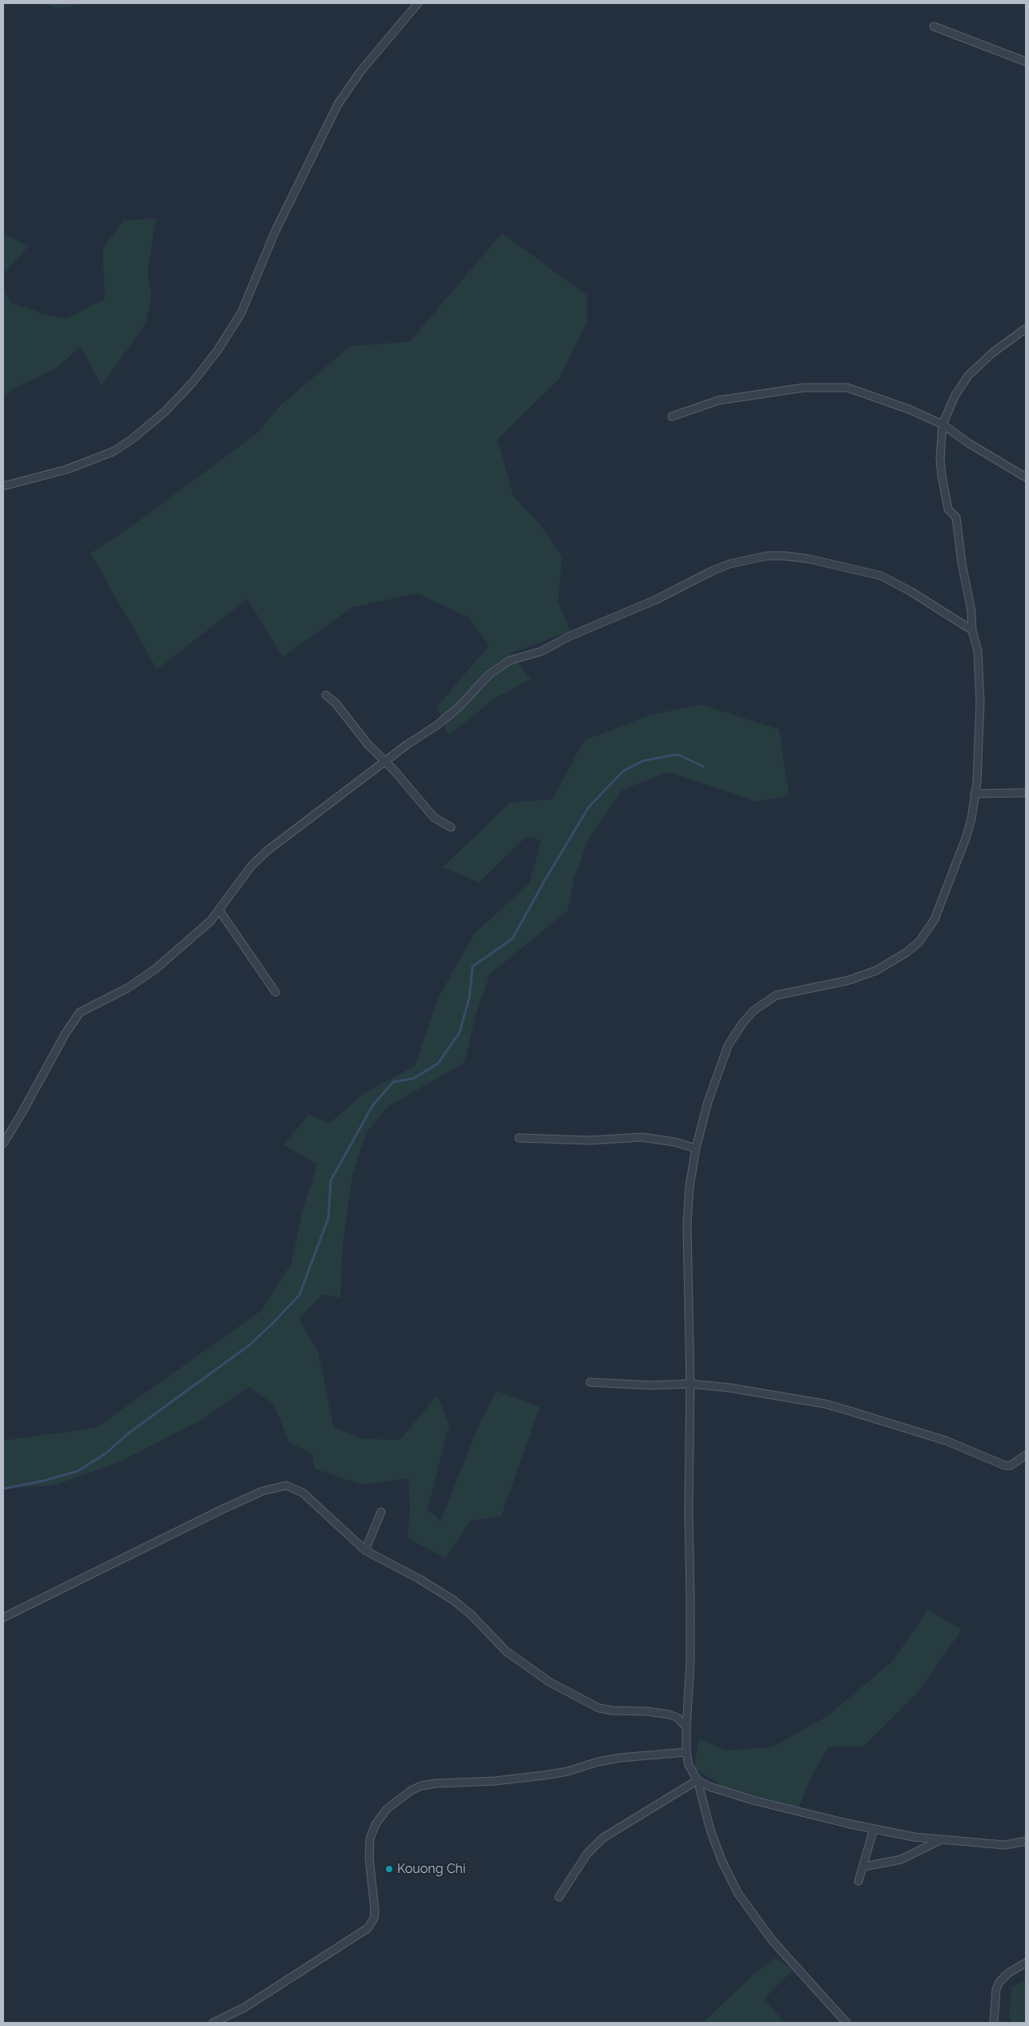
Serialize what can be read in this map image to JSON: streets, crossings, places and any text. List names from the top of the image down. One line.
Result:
{"places":["Kouong Chi"]}
